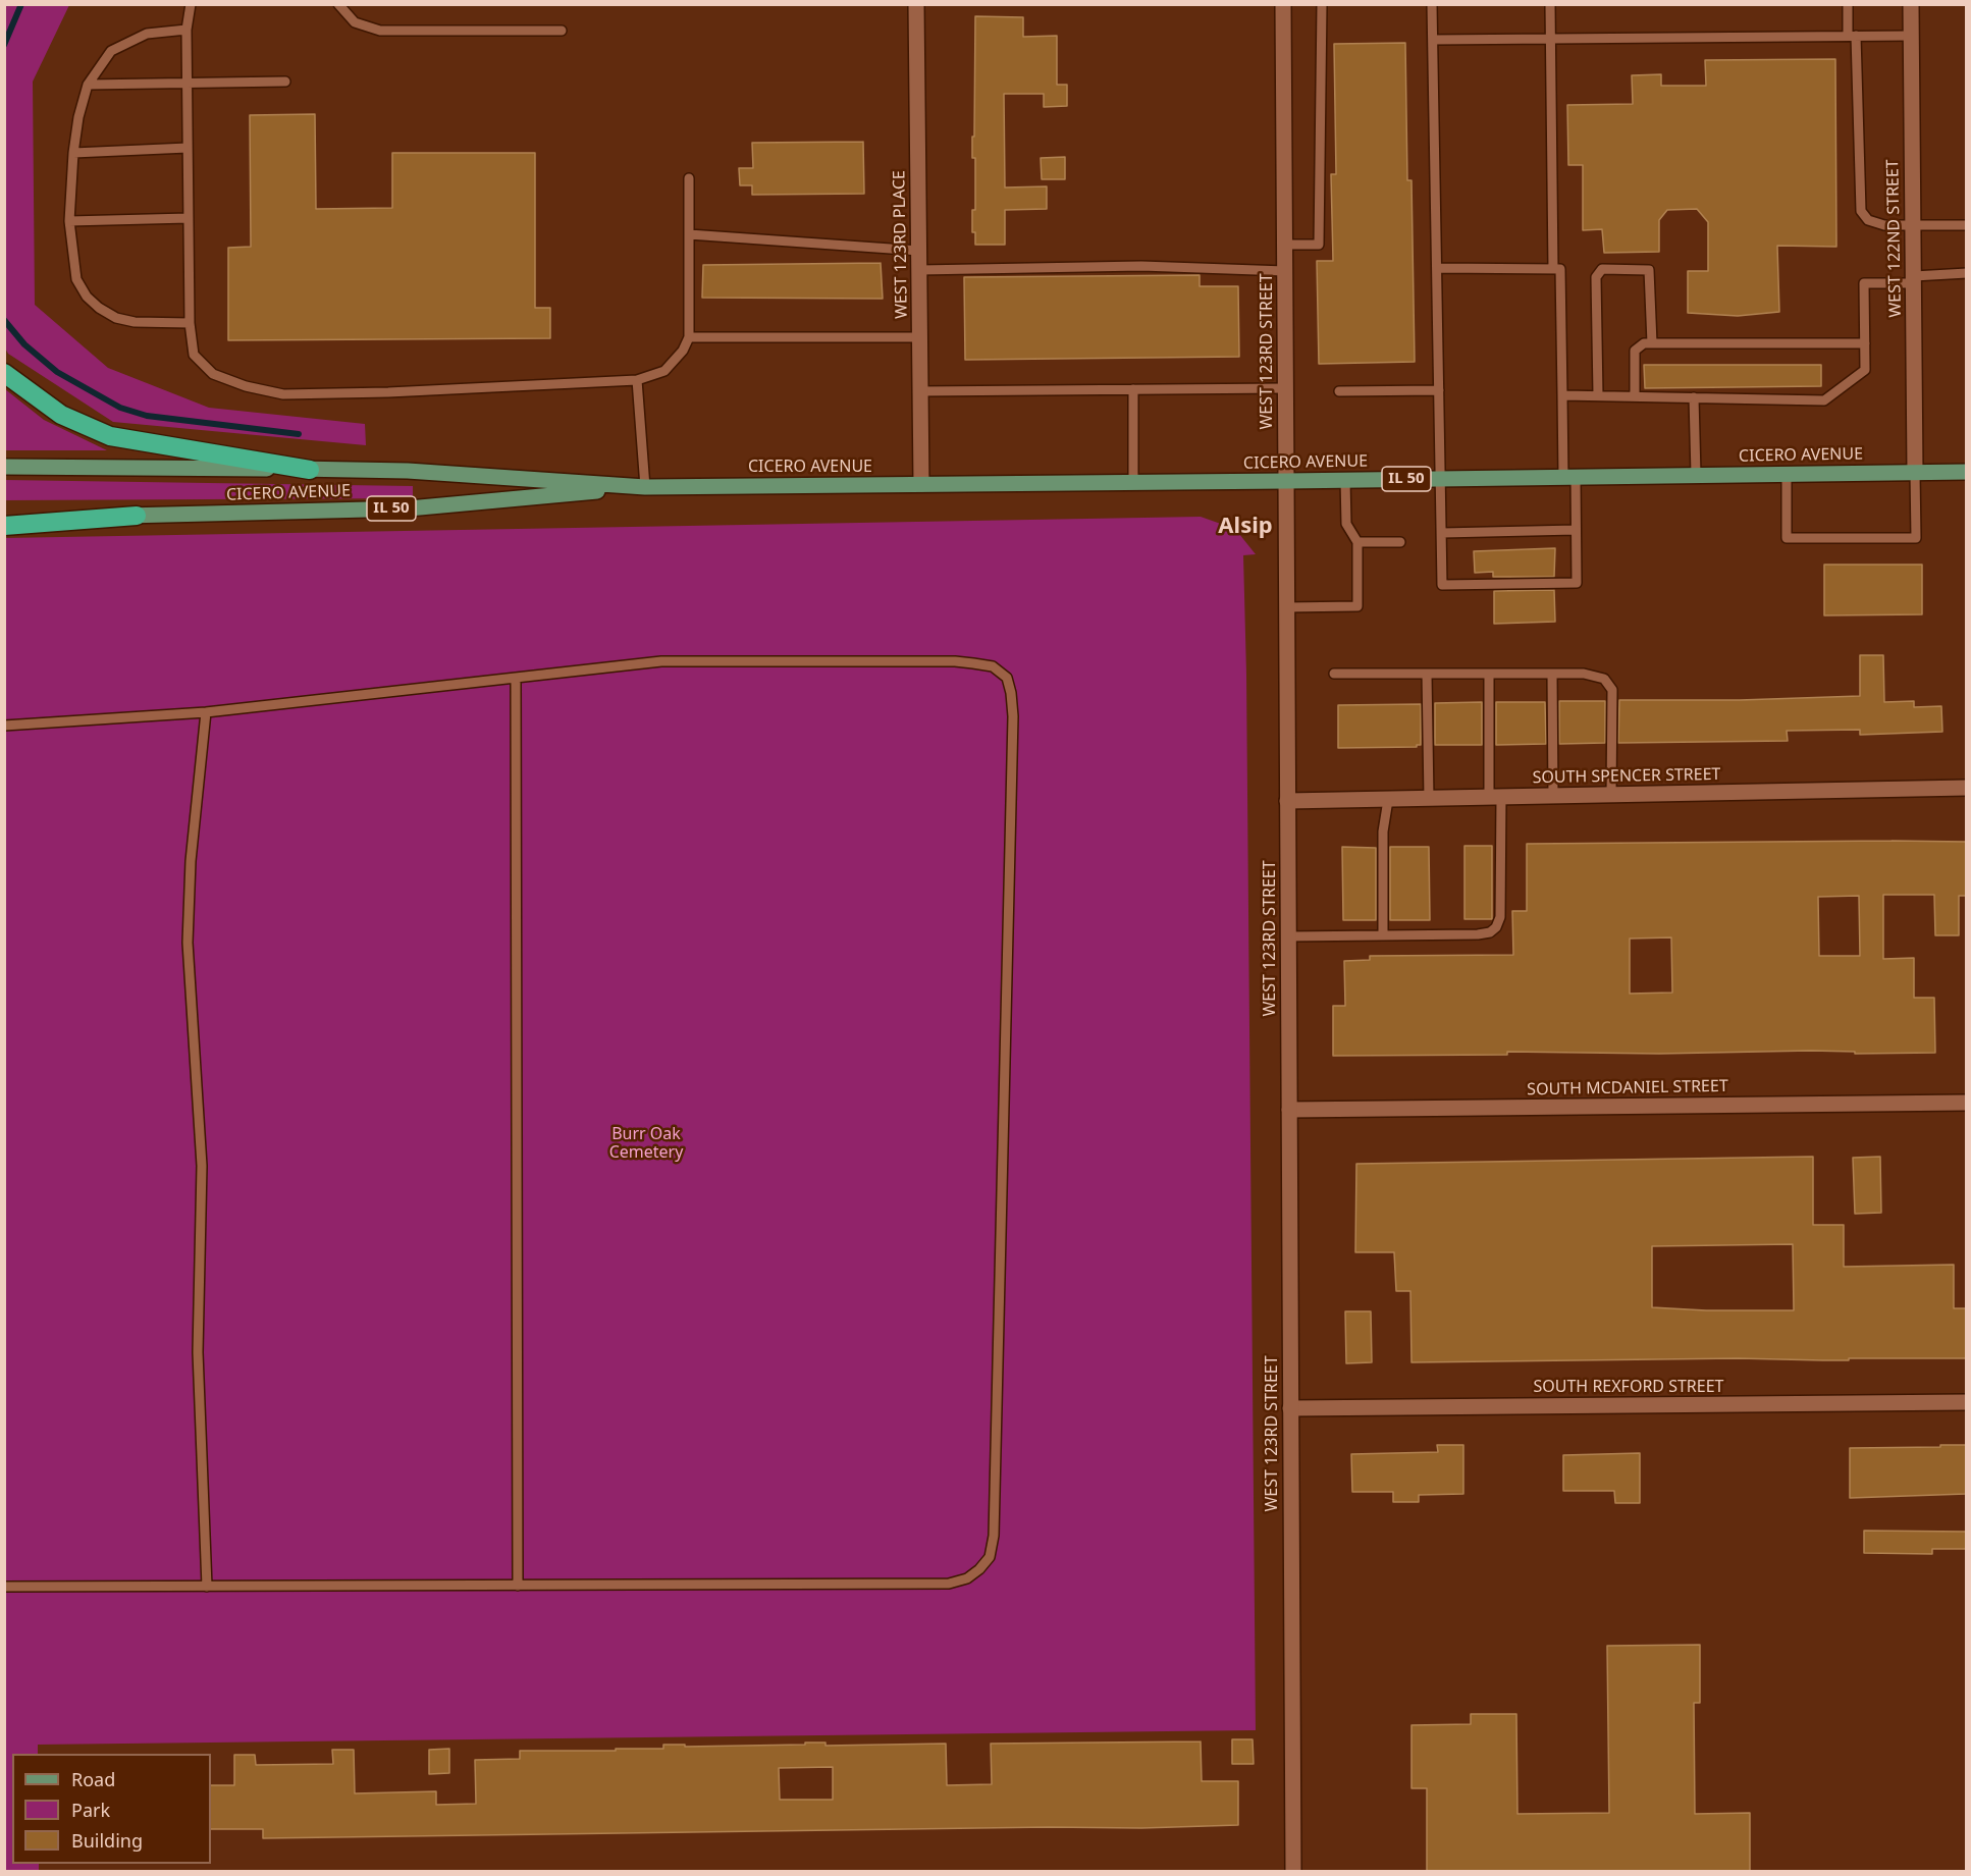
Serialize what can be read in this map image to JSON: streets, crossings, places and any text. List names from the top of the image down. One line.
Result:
{"streets":{"main road":["CICERO AVENUE","IL 50"],"street":["WEST 122ND STREET","WEST 123RD PLACE","WEST 123RD STREET","SOUTH SPENCER STREET","SOUTH MCDANIEL STREET","SOUTH REXFORD STREET"]},"crossings":[["WEST 122ND STREET","CICERO AVENUE"],["WEST 123RD PLACE","CICERO AVENUE"],["WEST 123RD STREET","CICERO AVENUE"],["WEST 123RD STREET","SOUTH SPENCER STREET"],["WEST 123RD STREET","SOUTH MCDANIEL STREET"],["WEST 123RD STREET","SOUTH REXFORD STREET"]],"districts":["Alsip"],"parks":["Burr Oak Cemetery"],"legend":["Road","Park","Building"]}
